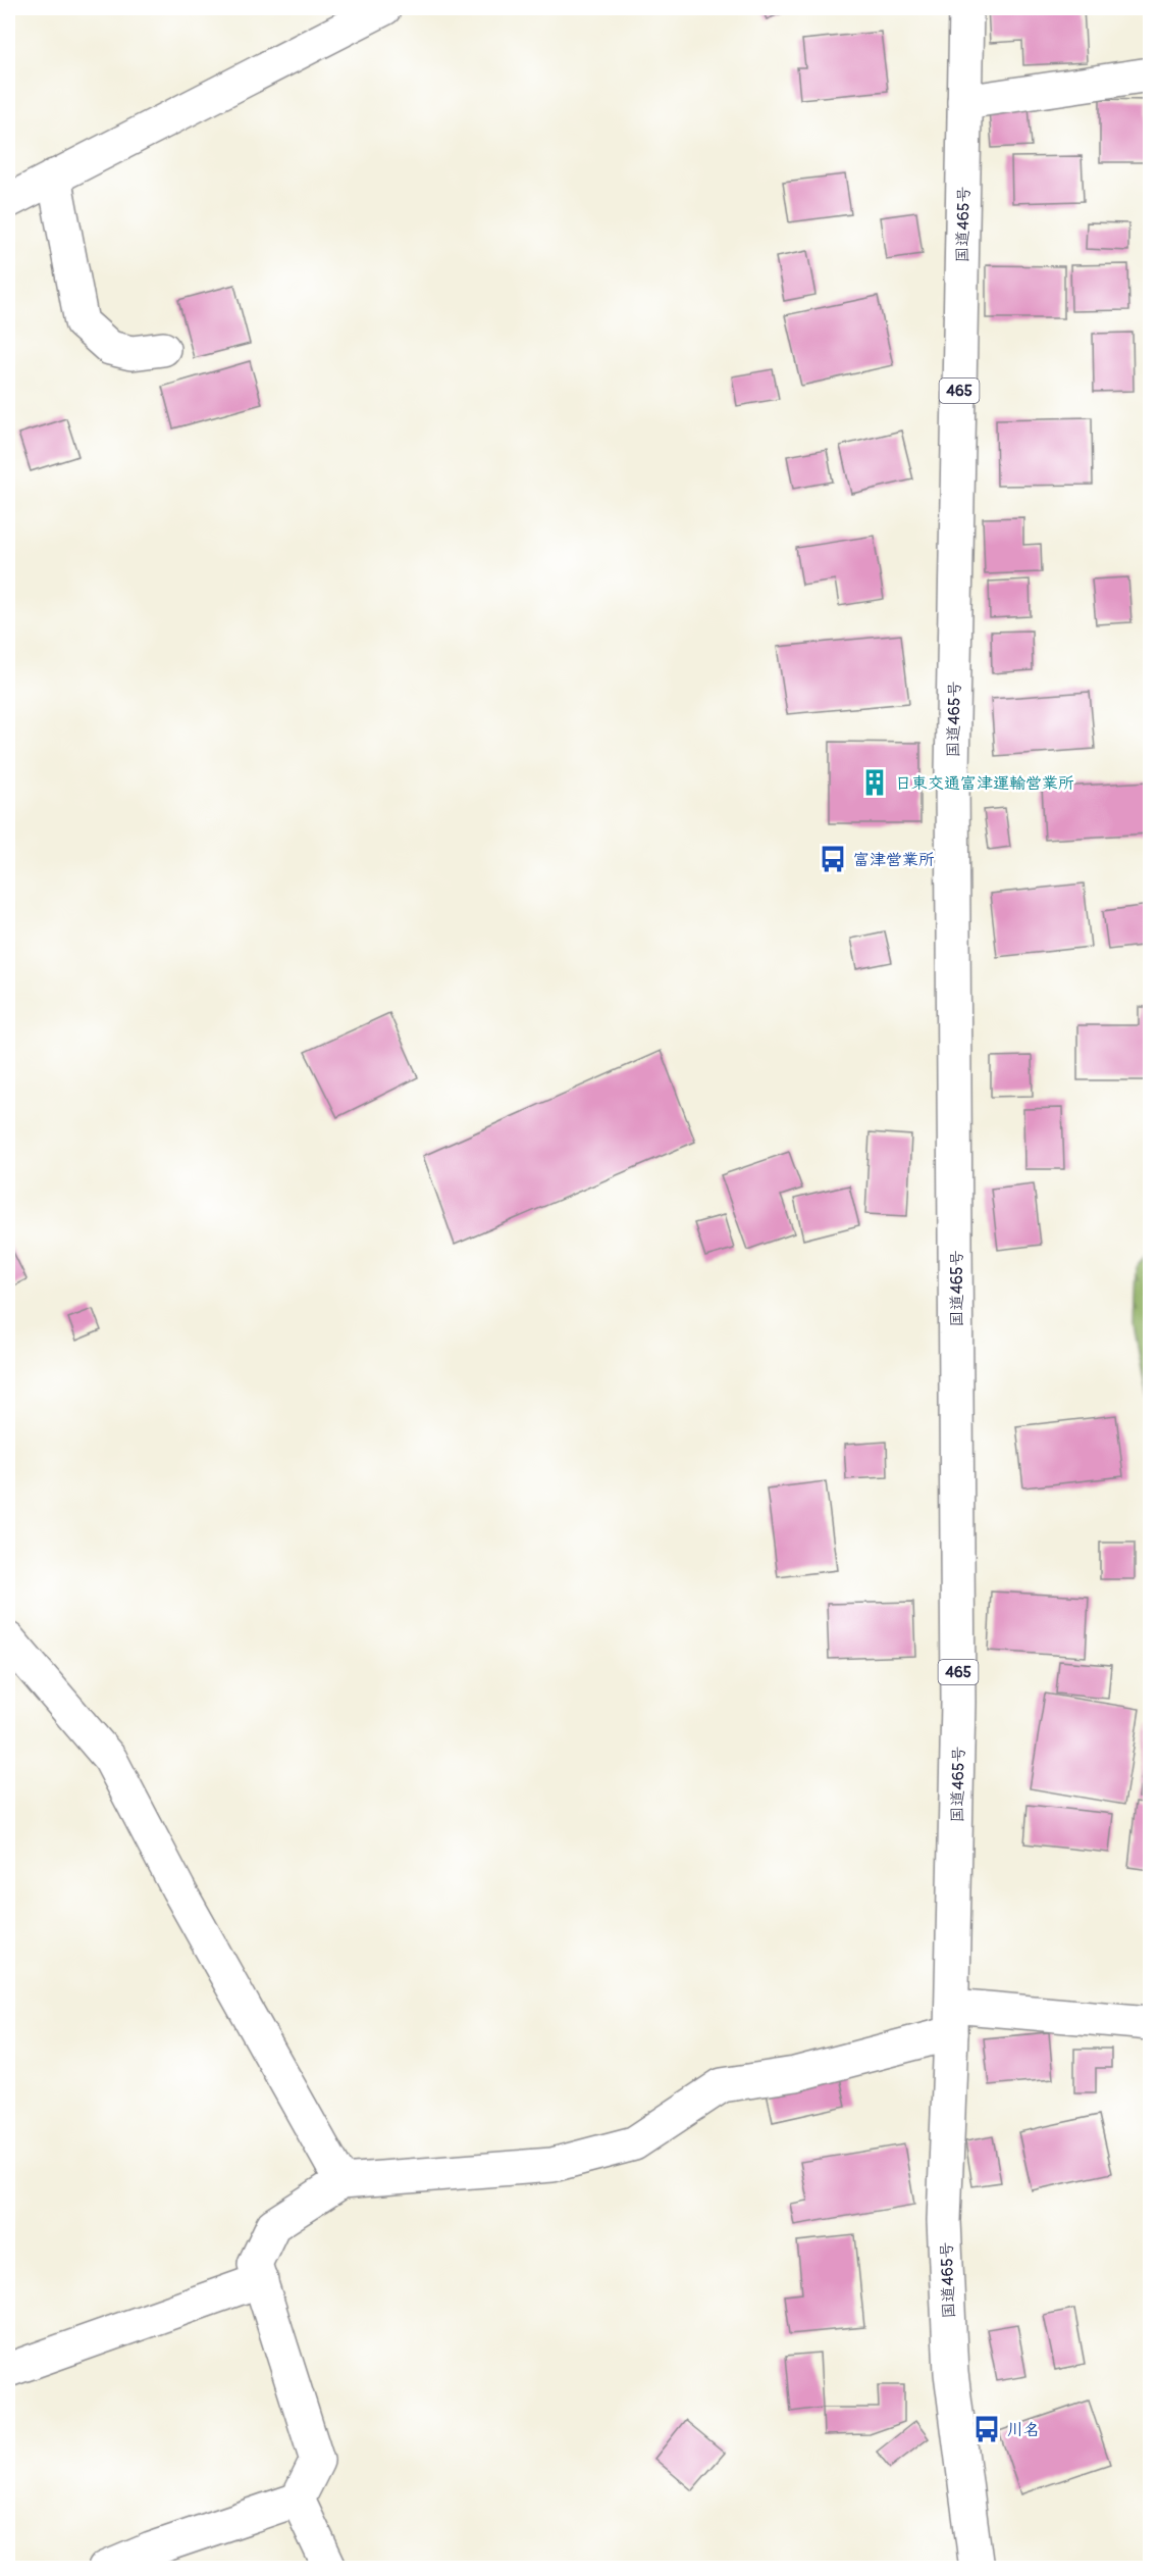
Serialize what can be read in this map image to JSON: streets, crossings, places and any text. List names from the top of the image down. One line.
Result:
{"streets":{"main road":["国道465号","465"]},"places":{"building":["日東交通富津運輸営業所"],"bus stop":["富津営業所","川名"]}}
